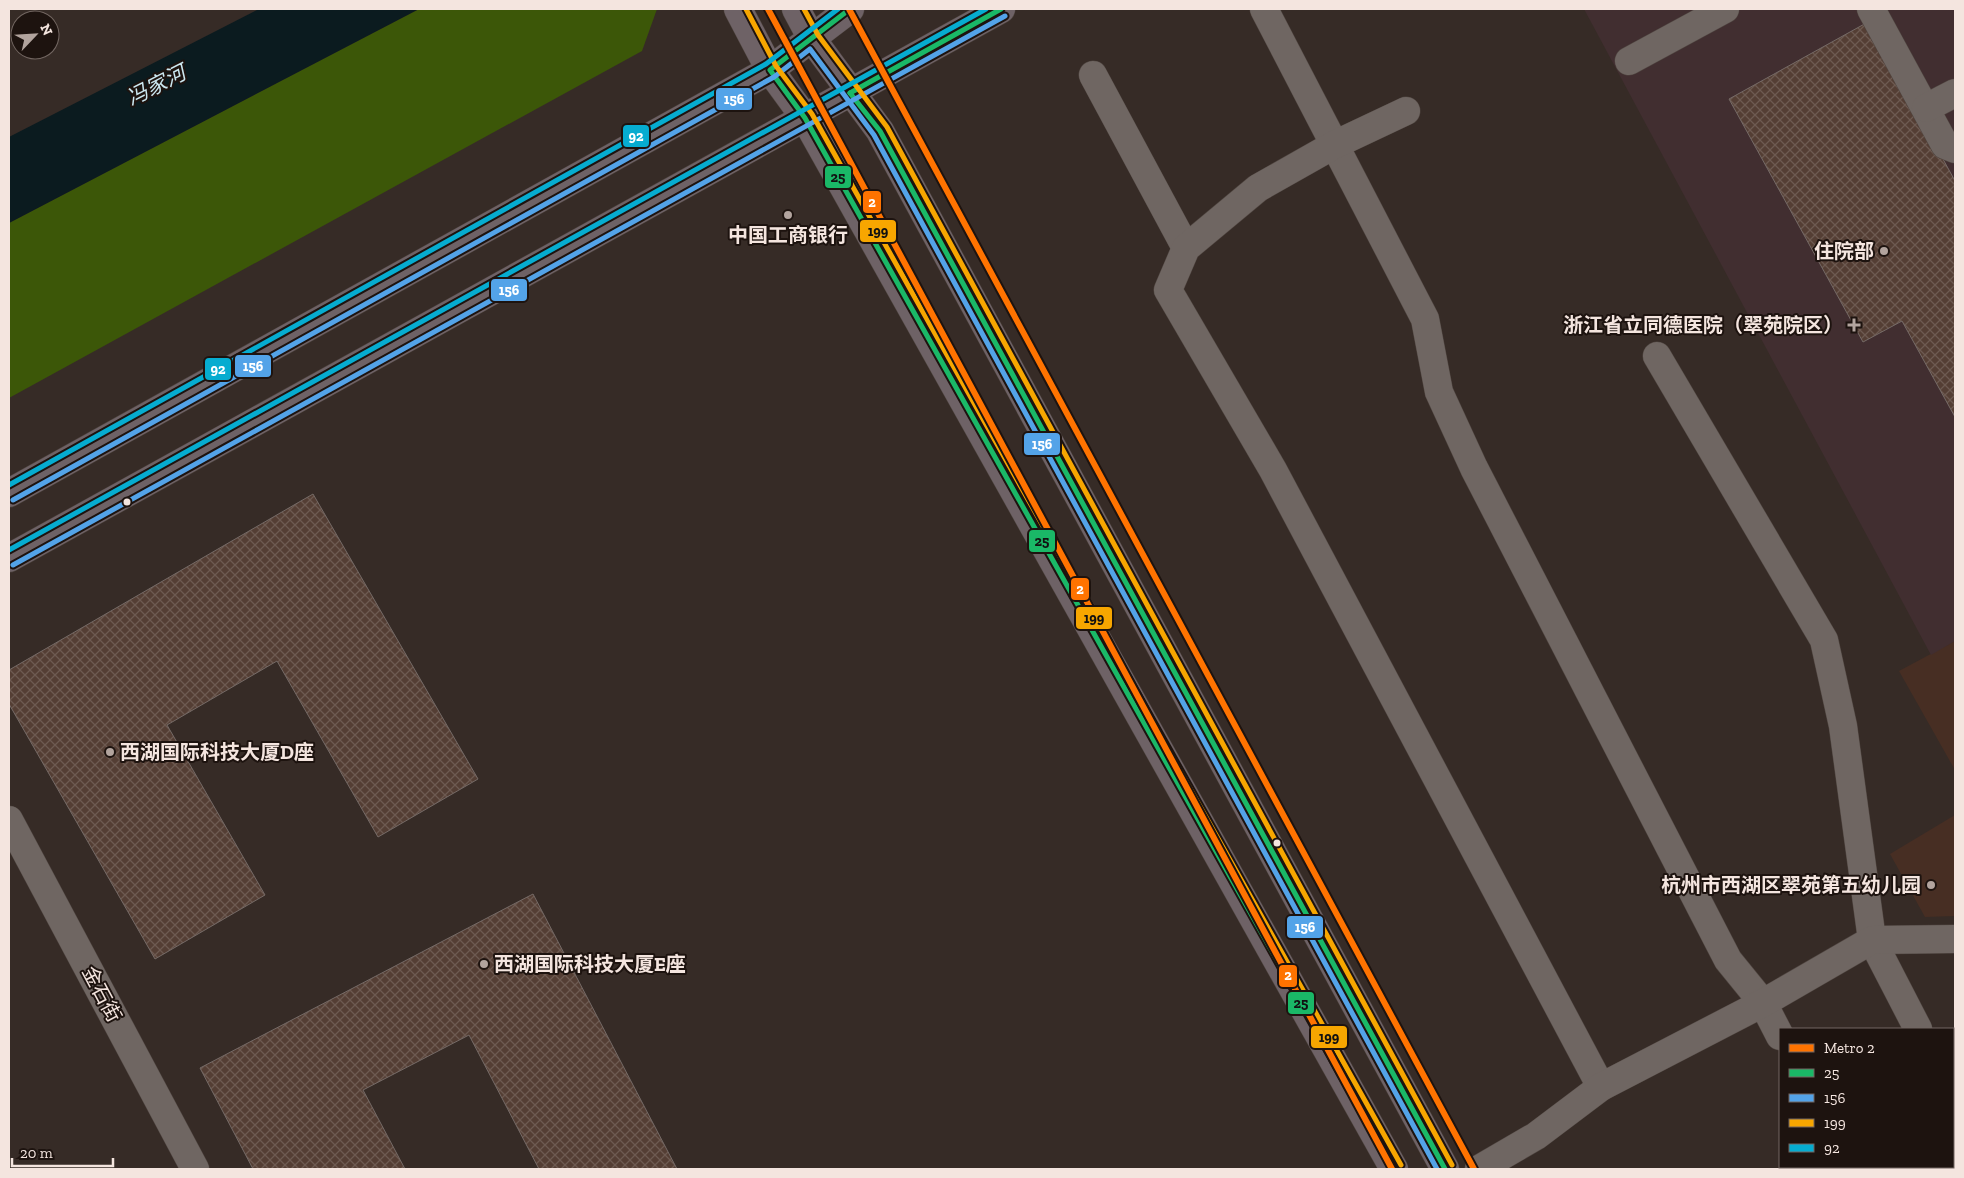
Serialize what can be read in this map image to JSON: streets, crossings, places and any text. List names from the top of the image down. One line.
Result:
{"streets":{"street":["金石街"]},"water":["冯家河"],"places":{"other":["中国工商银行","住院部","西湖国际科技大厦D座","杭州市西湖区翠苑第五幼儿园","西湖国际科技大厦E座"],"health":["浙江省立同德医院（翠苑院区）"]},"lines":["metro line 2","transit line 25","transit line 199","transit line 92","transit line 156"],"legend":["Metro 2","25","156","199","92"],"scale_bar":"20 m","north":"top right"}
